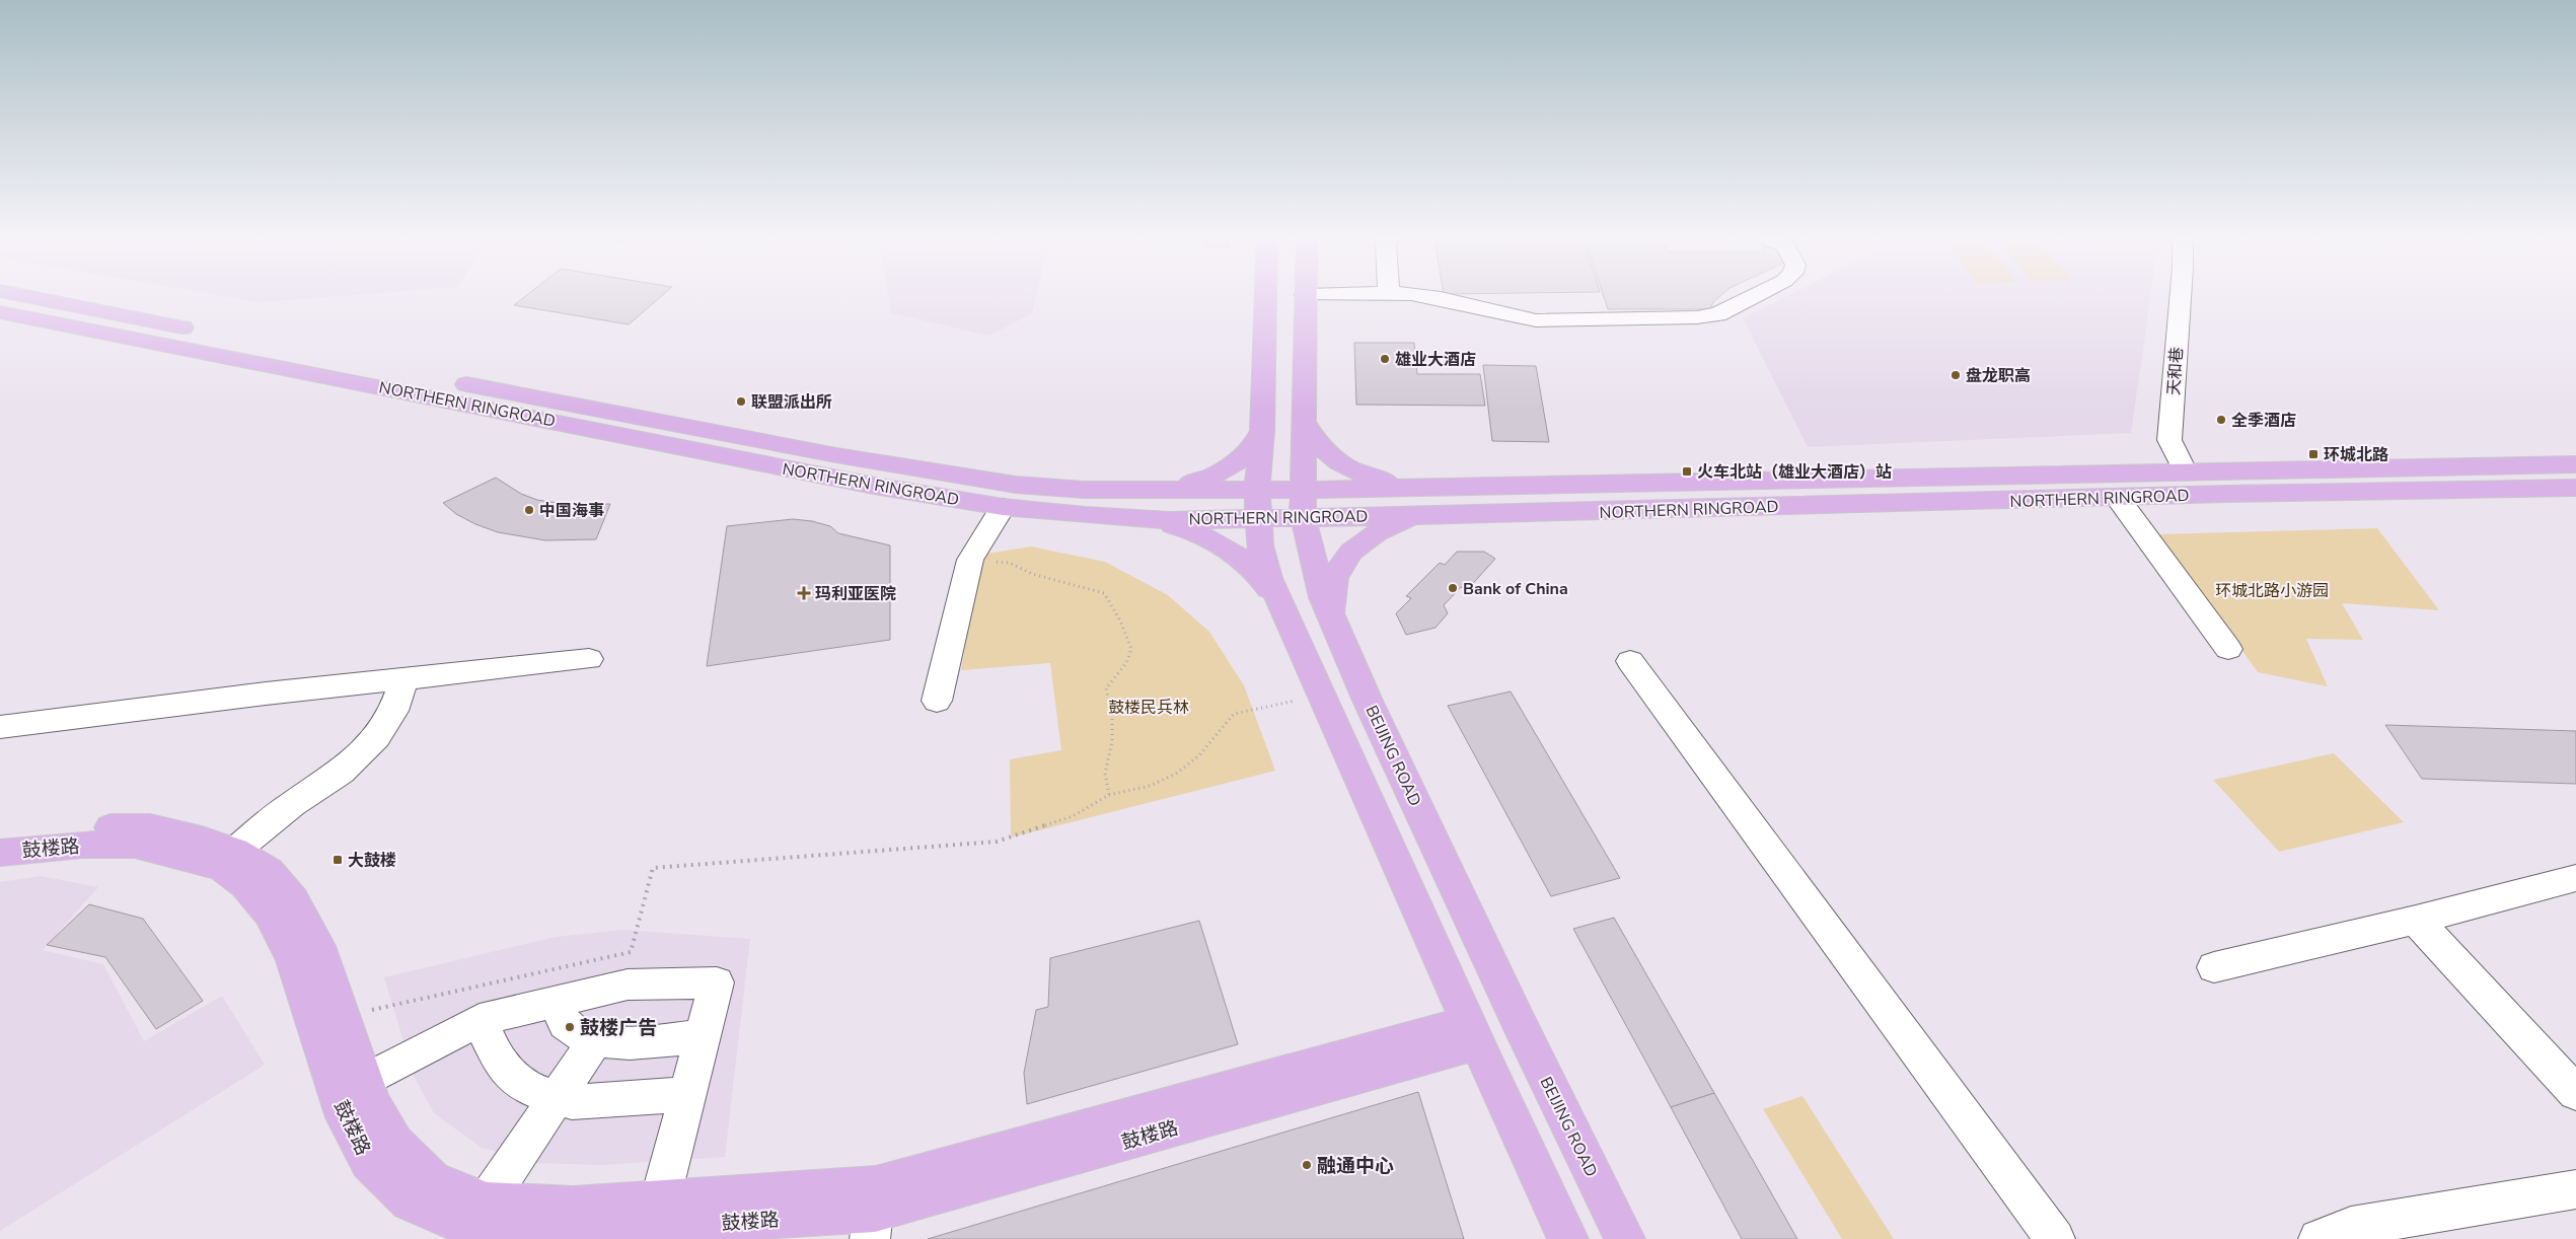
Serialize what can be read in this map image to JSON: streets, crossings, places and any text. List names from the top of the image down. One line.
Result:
{"streets":{"main road":["NORTHERN RINGROAD","BEIJING ROAD","鼓楼路"],"street":["天和巷"]},"crossings":[["天和巷","NORTHERN RINGROAD"],["NORTHERN RINGROAD","BEIJING ROAD"]],"parks":["环城北路小游园","鼓楼民兵林"],"places":{"other":["雄业大酒店","盘龙职高","联盟派出所","全季酒店","中国海事","Bank of China","鼓楼广告","融通中心"],"transit":["环城北路","火车北站（雄业大酒店）站","大鼓楼"],"health":["玛利亚医院"]}}
